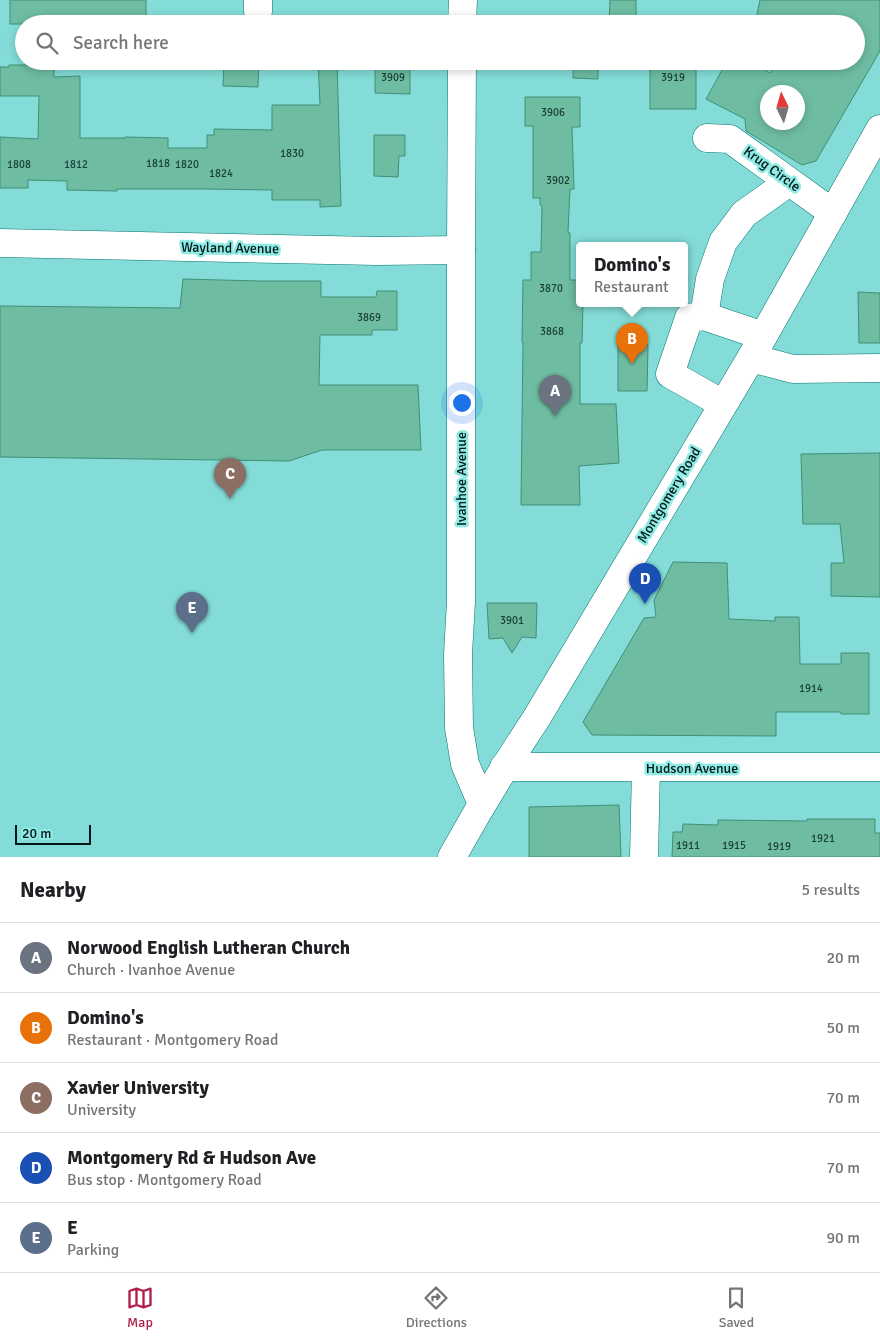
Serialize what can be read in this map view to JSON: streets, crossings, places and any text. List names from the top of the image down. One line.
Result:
{"streets":{"street":["Krug Circle","Wayland Avenue","Ivanhoe Avenue","Montgomery Road","Hudson Avenue"]},"crossings":[["Krug Circle","Montgomery Road"],["Wayland Avenue","Ivanhoe Avenue"],["Ivanhoe Avenue","Montgomery Road"],["Montgomery Road","Hudson Avenue"]],"house_numbers":["3909","3919","3906","1830","1818","1808","1812","1820","1824","3902","3870","3869","3868","3901","1914","1921","1911","1915","1919"],"scale_bar":"20 m","north":"top","page":{"search":"Search here","popup":["Domino's","Restaurant"],"pins":["B","A","C","D","E"],"scale":"20 m","heading":["Nearby","5 results"],"list":[{"mark":"A","name":"Norwood English Lutheran Church","note":"Church · Ivanhoe Avenue","value":"20 m"},{"mark":"B","name":"Domino's","note":"Restaurant · Montgomery Road","value":"50 m"},{"mark":"C","name":"Xavier University","note":"University","value":"70 m"},{"mark":"D","name":"Montgomery Rd & Hudson Ave","note":"Bus stop · Montgomery Road","value":"70 m"},{"mark":"E","name":"E","note":"Parking","value":"90 m"}],"nav":["Map","Directions","Saved"]}}
